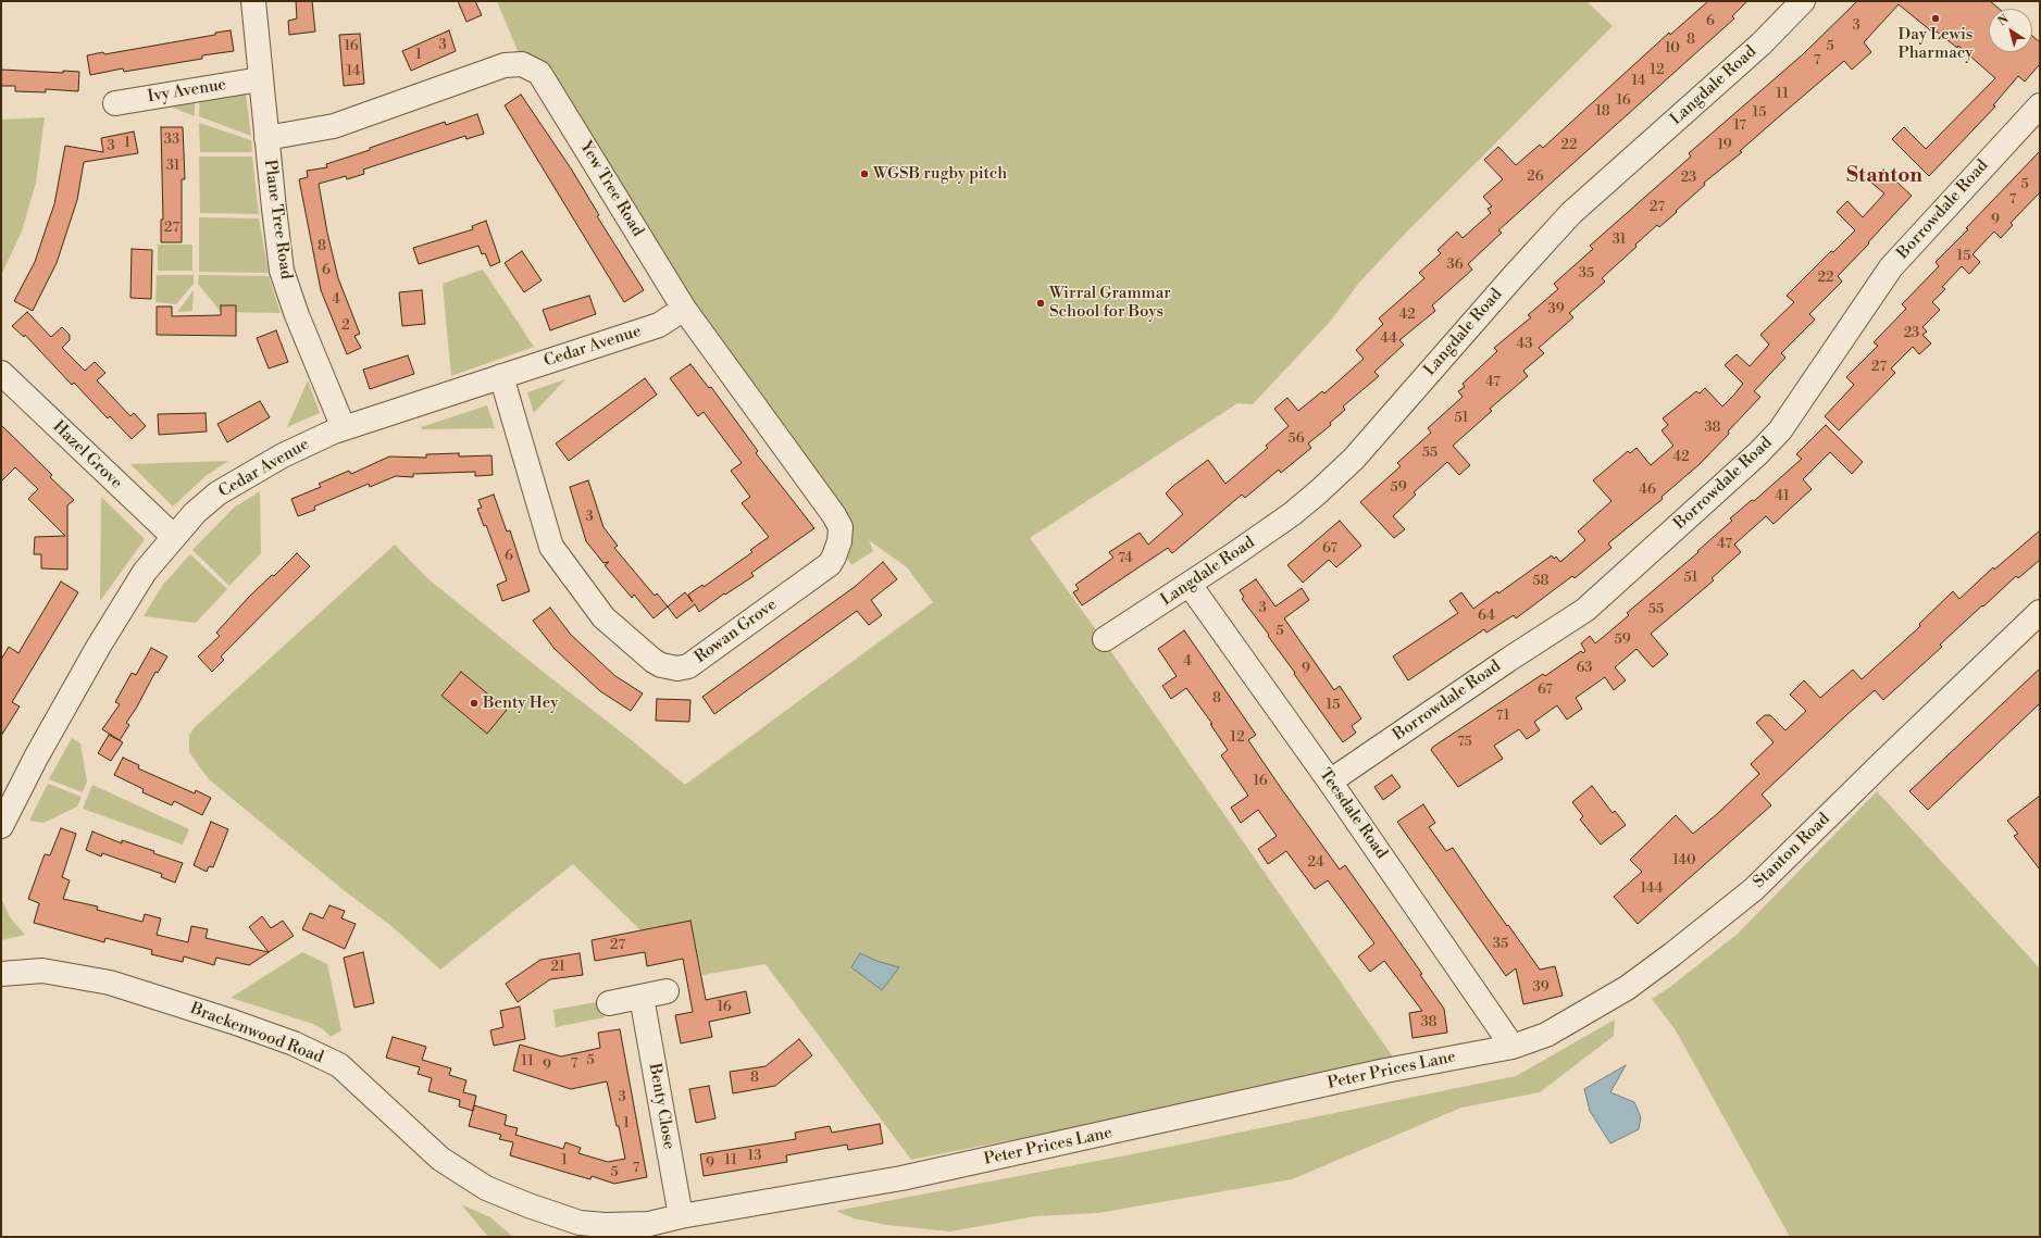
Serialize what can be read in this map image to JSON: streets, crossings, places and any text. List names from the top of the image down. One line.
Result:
{"streets":{"street":["Langdale Road","Ivy Avenue","Yew Tree Road","Borrowdale Road","Plane Tree Road","Cedar Avenue","Hazel Grove","Rowan Grove","Teesdale Road","Stanton Road","Brackenwood Road","Peter Prices Lane","Benty Close"]},"crossings":[["Langdale Road","Teesdale Road"],["Ivy Avenue","Plane Tree Road"],["Yew Tree Road","Plane Tree Road"],["Yew Tree Road","Cedar Avenue"],["Yew Tree Road","Rowan Grove"],["Borrowdale Road","Teesdale Road"],["Plane Tree Road","Cedar Avenue"],["Cedar Avenue","Hazel Grove"],["Cedar Avenue","Rowan Grove"],["Teesdale Road","Stanton Road"],["Teesdale Road","Peter Prices Lane"],["Stanton Road","Peter Prices Lane"],["Brackenwood Road","Peter Prices Lane"],["Peter Prices Lane","Benty Close"]],"districts":["Stanton"],"places":["Day Lewis Pharmacy","WGSB rugby pitch","Wirral Grammar School for Boys","Benty Hey"],"house_numbers":["6","3","8","3","16","5","10","1","7","12","14","14","11","16","18","15","17","33","1","22","19","3","31","26","23","5","7","27","9","27","31","8","15","36","6","35","22","4","39","42","2","23","44","43","27","47","51","38","56","55","42","59","46","41","3","47","67","6","74","51","58","3","55","64","5","59","4","63","9","67","8","15","71","12","75","16","140","24","144","35","27","21","39","16","38","5","11","7","9","8","3","1","13","1","11","9","7","5"],"north":"top left"}
